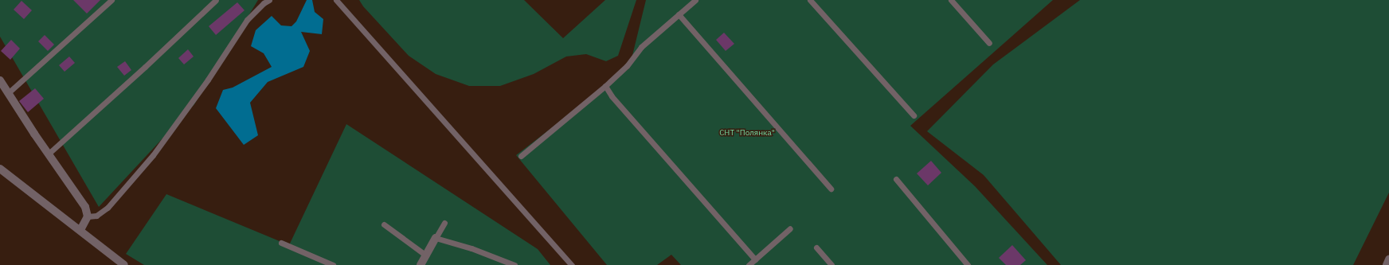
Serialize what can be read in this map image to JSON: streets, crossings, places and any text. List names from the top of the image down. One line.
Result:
{"parks":["СНТ \"Полянка\""]}
